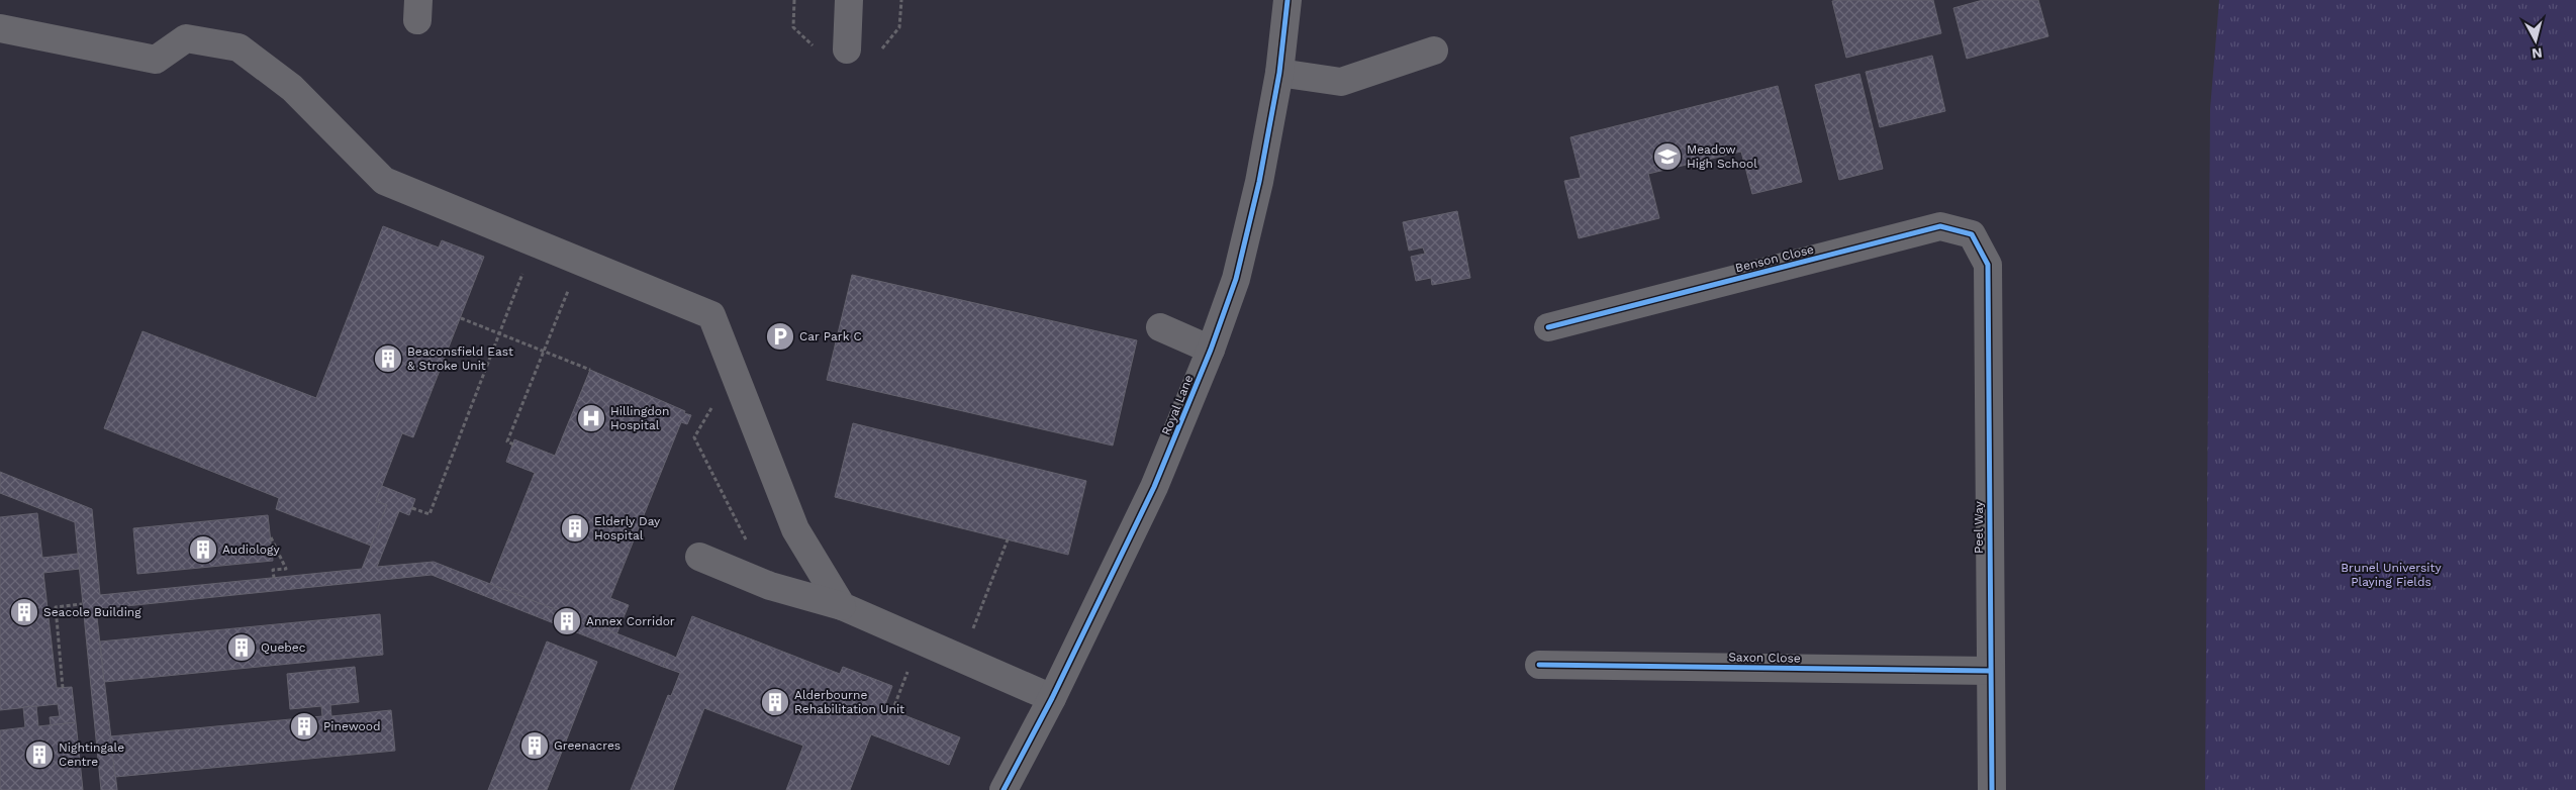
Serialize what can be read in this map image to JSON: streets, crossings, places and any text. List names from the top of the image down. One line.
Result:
{"streets":{"street":["Benson Close","Royal Lane","Peel Way","Saxon Close"]},"crossings":[["Benson Close","Peel Way"],["Peel Way","Saxon Close"]],"parks":["Brunel University Playing Fields"],"places":{"school or university":["Meadow High School"],"parking":["Car Park C"],"building":["Beaconsfield East & Stroke Unit","Elderly Day Hospital","Audiology","Seacole Building","Annex Corridor","Quebec","Alderbourne Rehabilitation Unit","Pinewood","Greenacres","Nightingale Centre"],"hospital":["Hillingdon Hospital"]},"north":"bottom"}
